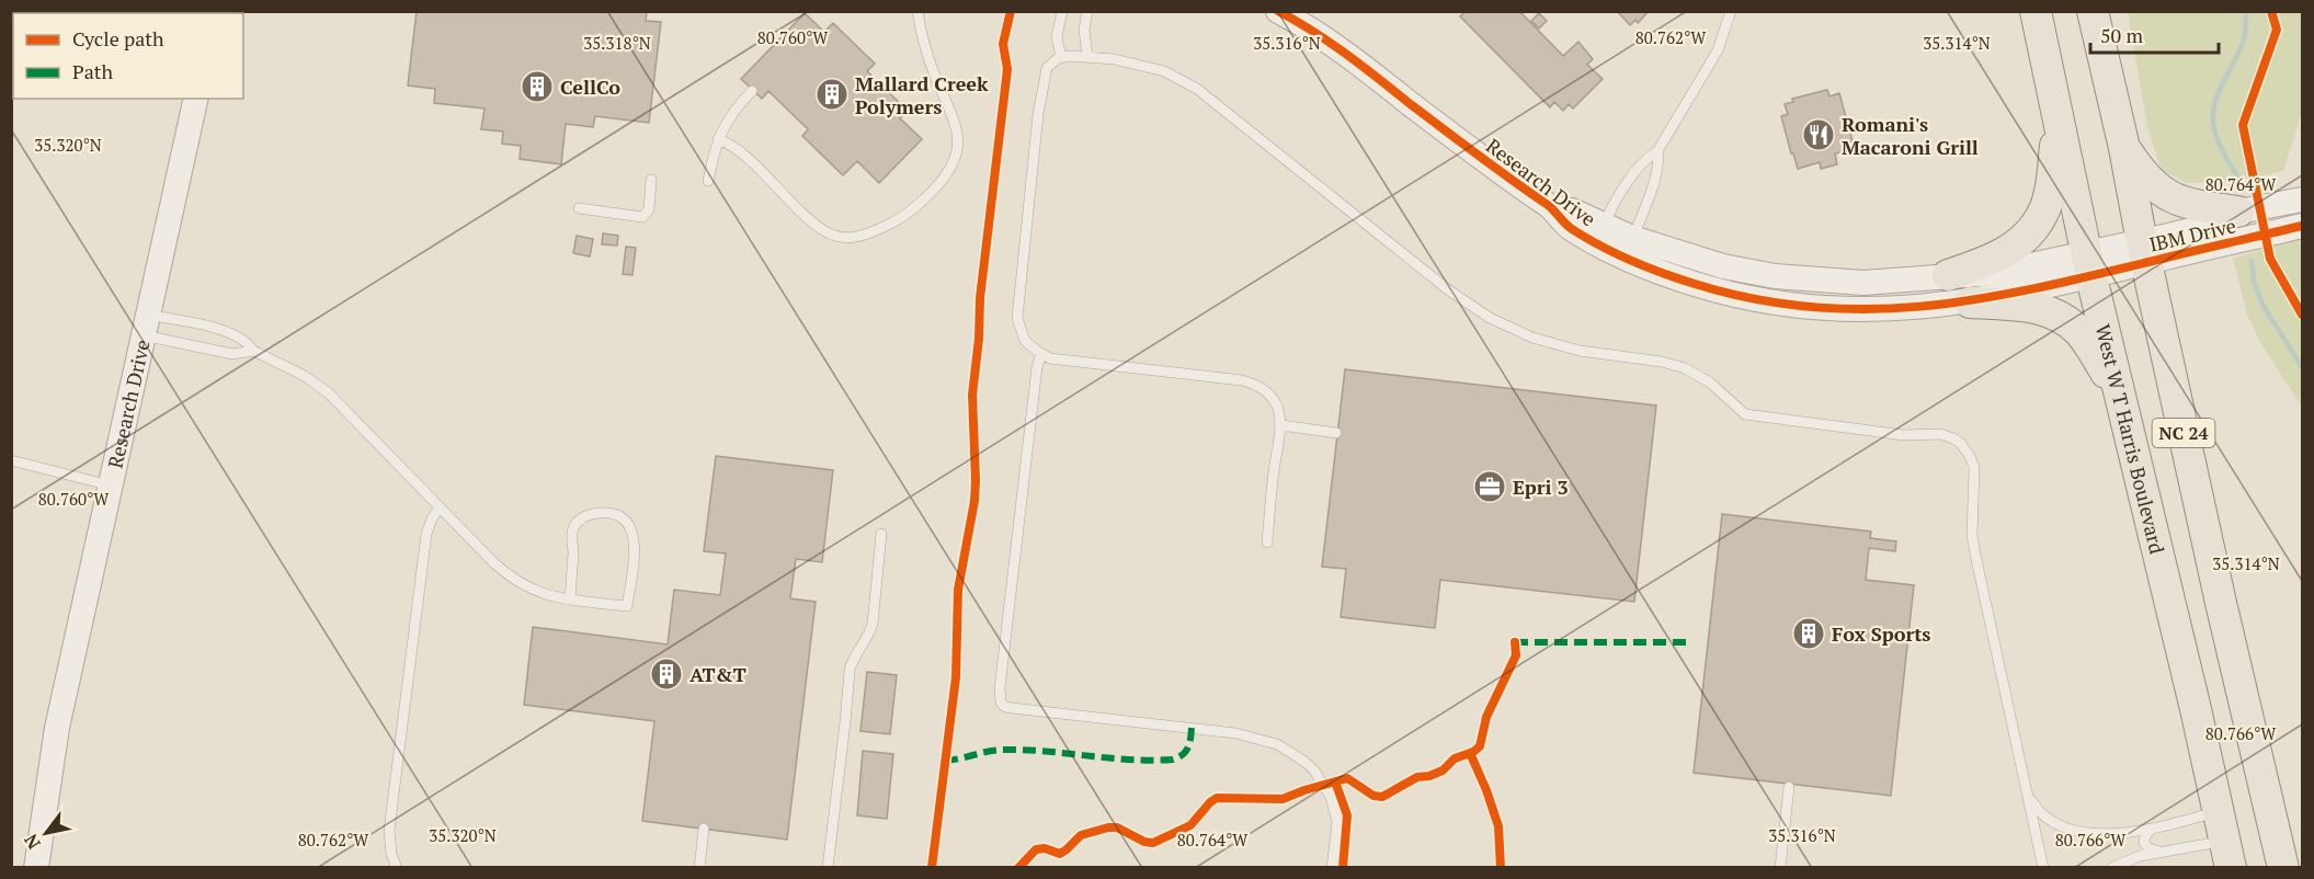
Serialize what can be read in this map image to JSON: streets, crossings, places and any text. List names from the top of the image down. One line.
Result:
{"streets":{"main road":["NC 24","West W T Harris Boulevard"],"street":["Research Drive","IBM Drive"]},"crossings":[["Research Drive","IBM Drive"],["Research Drive","West W T Harris Boulevard"],["IBM Drive","NC 24"],["IBM Drive","West W T Harris Boulevard"]],"places":{"building":["CellCo","Mallard Creek Polymers","Fox Sports","AT&T"],"restaurant":["Romani's Macaroni Grill"],"office":["Epri 3"]},"legend":["Cycle path","Path"],"scale_bar":"50 m","north":"bottom left","coordinates":["80.760°W","80.762°W","35.314°N","35.318°N","35.316°N","35.320°N","80.764°W","80.766°W"]}
